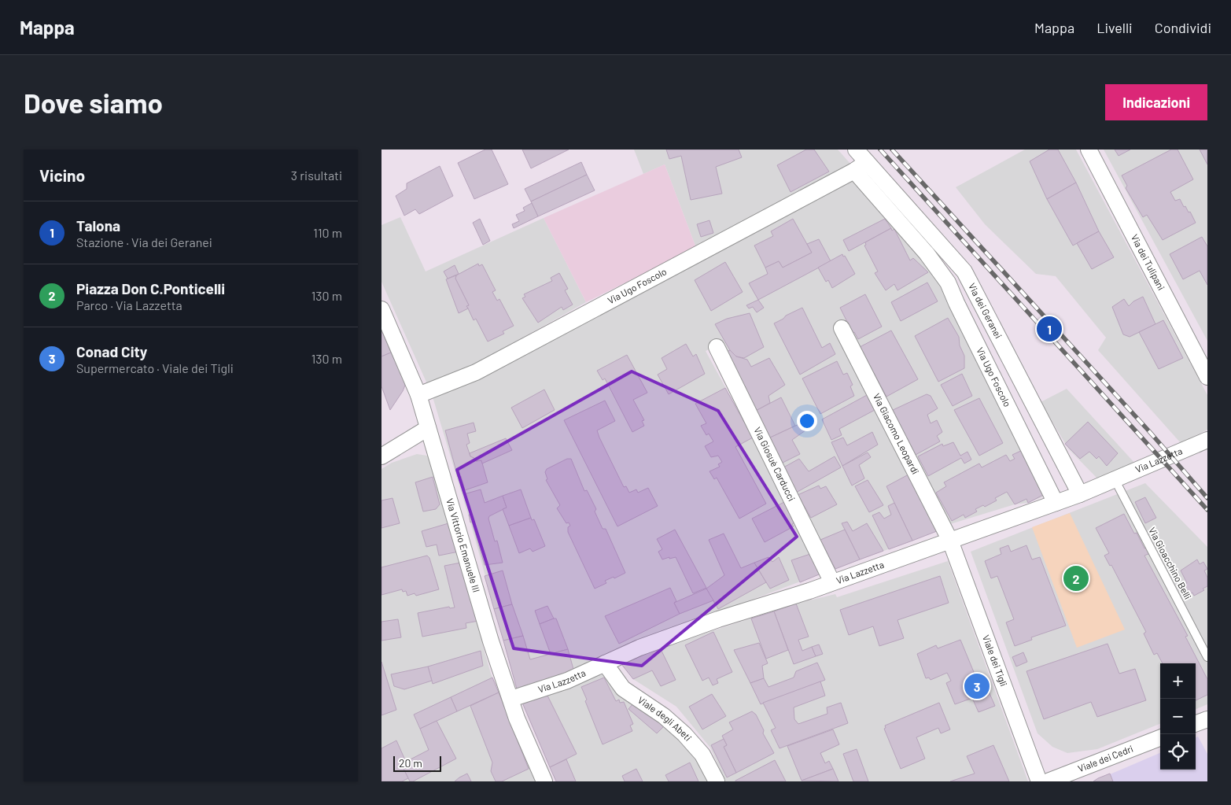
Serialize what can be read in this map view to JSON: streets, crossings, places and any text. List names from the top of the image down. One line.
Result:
{"streets":{"street":["Via dei Tulipani","Via Ugo Foscolo","Via dei Geranei","Via Giacomo Leopardi","Via Lazzetta","Via Giosuè Carducci","Via Vittorio Emanuele III","Viale dei Tigli","Viale degli Abeti","Viale dei Cedri"],"lane":["Via Gioacchino Belli"]},"crossings":[["Via Ugo Foscolo","Via dei Geranei"],["Via Ugo Foscolo","Via Lazzetta"],["Via Ugo Foscolo","Via Vittorio Emanuele III"],["Via dei Geranei","Via Lazzetta"],["Via Giacomo Leopardi","Via Lazzetta"],["Via Giacomo Leopardi","Viale dei Tigli"],["Via Lazzetta","Via Giosuè Carducci"],["Via Lazzetta","Via Vittorio Emanuele III"],["Via Lazzetta","Via Gioacchino Belli"],["Via Lazzetta","Viale dei Tigli"],["Via Lazzetta","Viale degli Abeti"]],"scale_bar":"20 m","page":{"header":"Mappa","nav":["Mappa","Livelli","Condividi"],"buttons":"Indicazioni","title":"Dove siamo","heading":["Vicino","3 risultati"],"list":[{"mark":"1","name":"Talona","note":"Stazione · Via dei Geranei","value":"110 m"},{"mark":"2","name":"Piazza Don C.Ponticelli","note":"Parco · Via Lazzetta","value":"130 m"},{"mark":"3","name":"Conad City","note":"Supermercato · Viale dei Tigli","value":"130 m"}],"pins":["1","2","3"],"map_buttons":["+","−"],"scale":"20 m"}}
